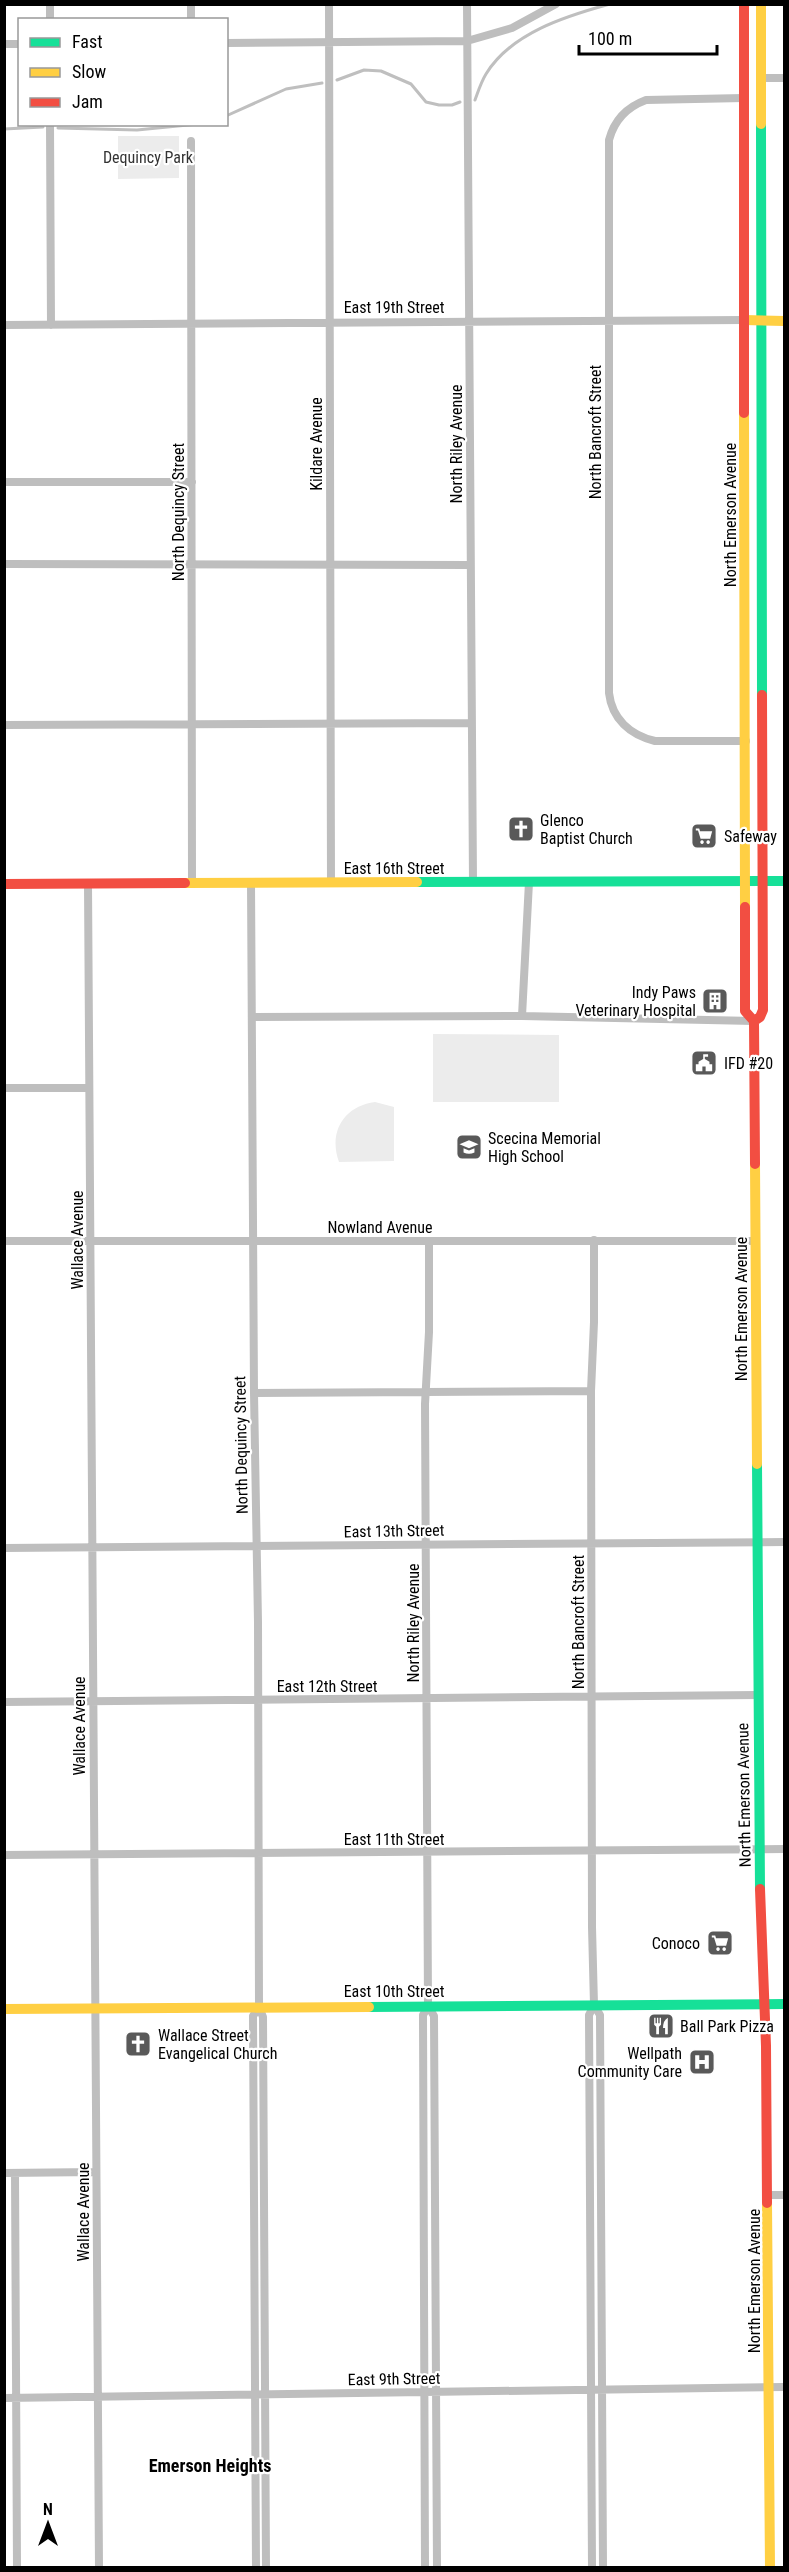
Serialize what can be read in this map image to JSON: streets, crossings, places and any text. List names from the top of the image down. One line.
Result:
{"streets":{"main road":["East 19th Street","North Emerson Avenue","East 16th Street","East 10th Street"],"street":["North Bancroft Street","Kildare Avenue","North Riley Avenue","North Dequincy Street","Nowland Avenue","Wallace Avenue","East 13th Street","East 12th Street","East 11th Street","East 9th Street"]},"crossings":[["East 19th Street","North Bancroft Street"],["East 19th Street","Kildare Avenue"],["East 19th Street","North Riley Avenue"],["East 19th Street","North Dequincy Street"],["East 19th Street","North Emerson Avenue"],["North Bancroft Street","North Emerson Avenue"],["North Bancroft Street","Nowland Avenue"],["North Bancroft Street","East 13th Street"],["North Bancroft Street","East 12th Street"],["North Bancroft Street","East 11th Street"],["North Bancroft Street","East 10th Street"],["North Bancroft Street","East 9th Street"],["Kildare Avenue","East 16th Street"],["North Riley Avenue","East 16th Street"],["North Riley Avenue","Nowland Avenue"],["North Riley Avenue","East 13th Street"],["North Riley Avenue","East 12th Street"],["North Riley Avenue","East 11th Street"],["North Riley Avenue","East 10th Street"],["North Riley Avenue","East 9th Street"],["North Dequincy Street","East 16th Street"],["North Dequincy Street","Nowland Avenue"],["North Dequincy Street","East 13th Street"],["North Dequincy Street","East 12th Street"],["North Dequincy Street","East 11th Street"],["North Dequincy Street","East 10th Street"],["North Dequincy Street","East 9th Street"],["North Emerson Avenue","East 16th Street"],["North Emerson Avenue","Nowland Avenue"],["North Emerson Avenue","East 13th Street"],["North Emerson Avenue","East 12th Street"],["North Emerson Avenue","East 11th Street"],["North Emerson Avenue","East 10th Street"],["North Emerson Avenue","East 9th Street"],["East 16th Street","Wallace Avenue"],["Nowland Avenue","Wallace Avenue"],["Wallace Avenue","East 13th Street"],["Wallace Avenue","East 12th Street"],["Wallace Avenue","East 11th Street"],["Wallace Avenue","East 10th Street"],["Wallace Avenue","East 9th Street"]],"districts":["Emerson Heights"],"parks":["Dequincy Park"],"places":{"church":["Glenco Baptist Church","Wallace Street Evangelical Church"],"supermarket":["Safeway","Conoco"],"building":["Indy Paws Veterinary Hospital"],"public building":["IFD #20"],"school or university":["Scecina Memorial High School"],"restaurant":["Ball Park Pizza"],"hospital":["Wellpath Community Care"]},"legend":["Fast","Slow","Jam"],"scale_bar":"100 m","north":"top"}
